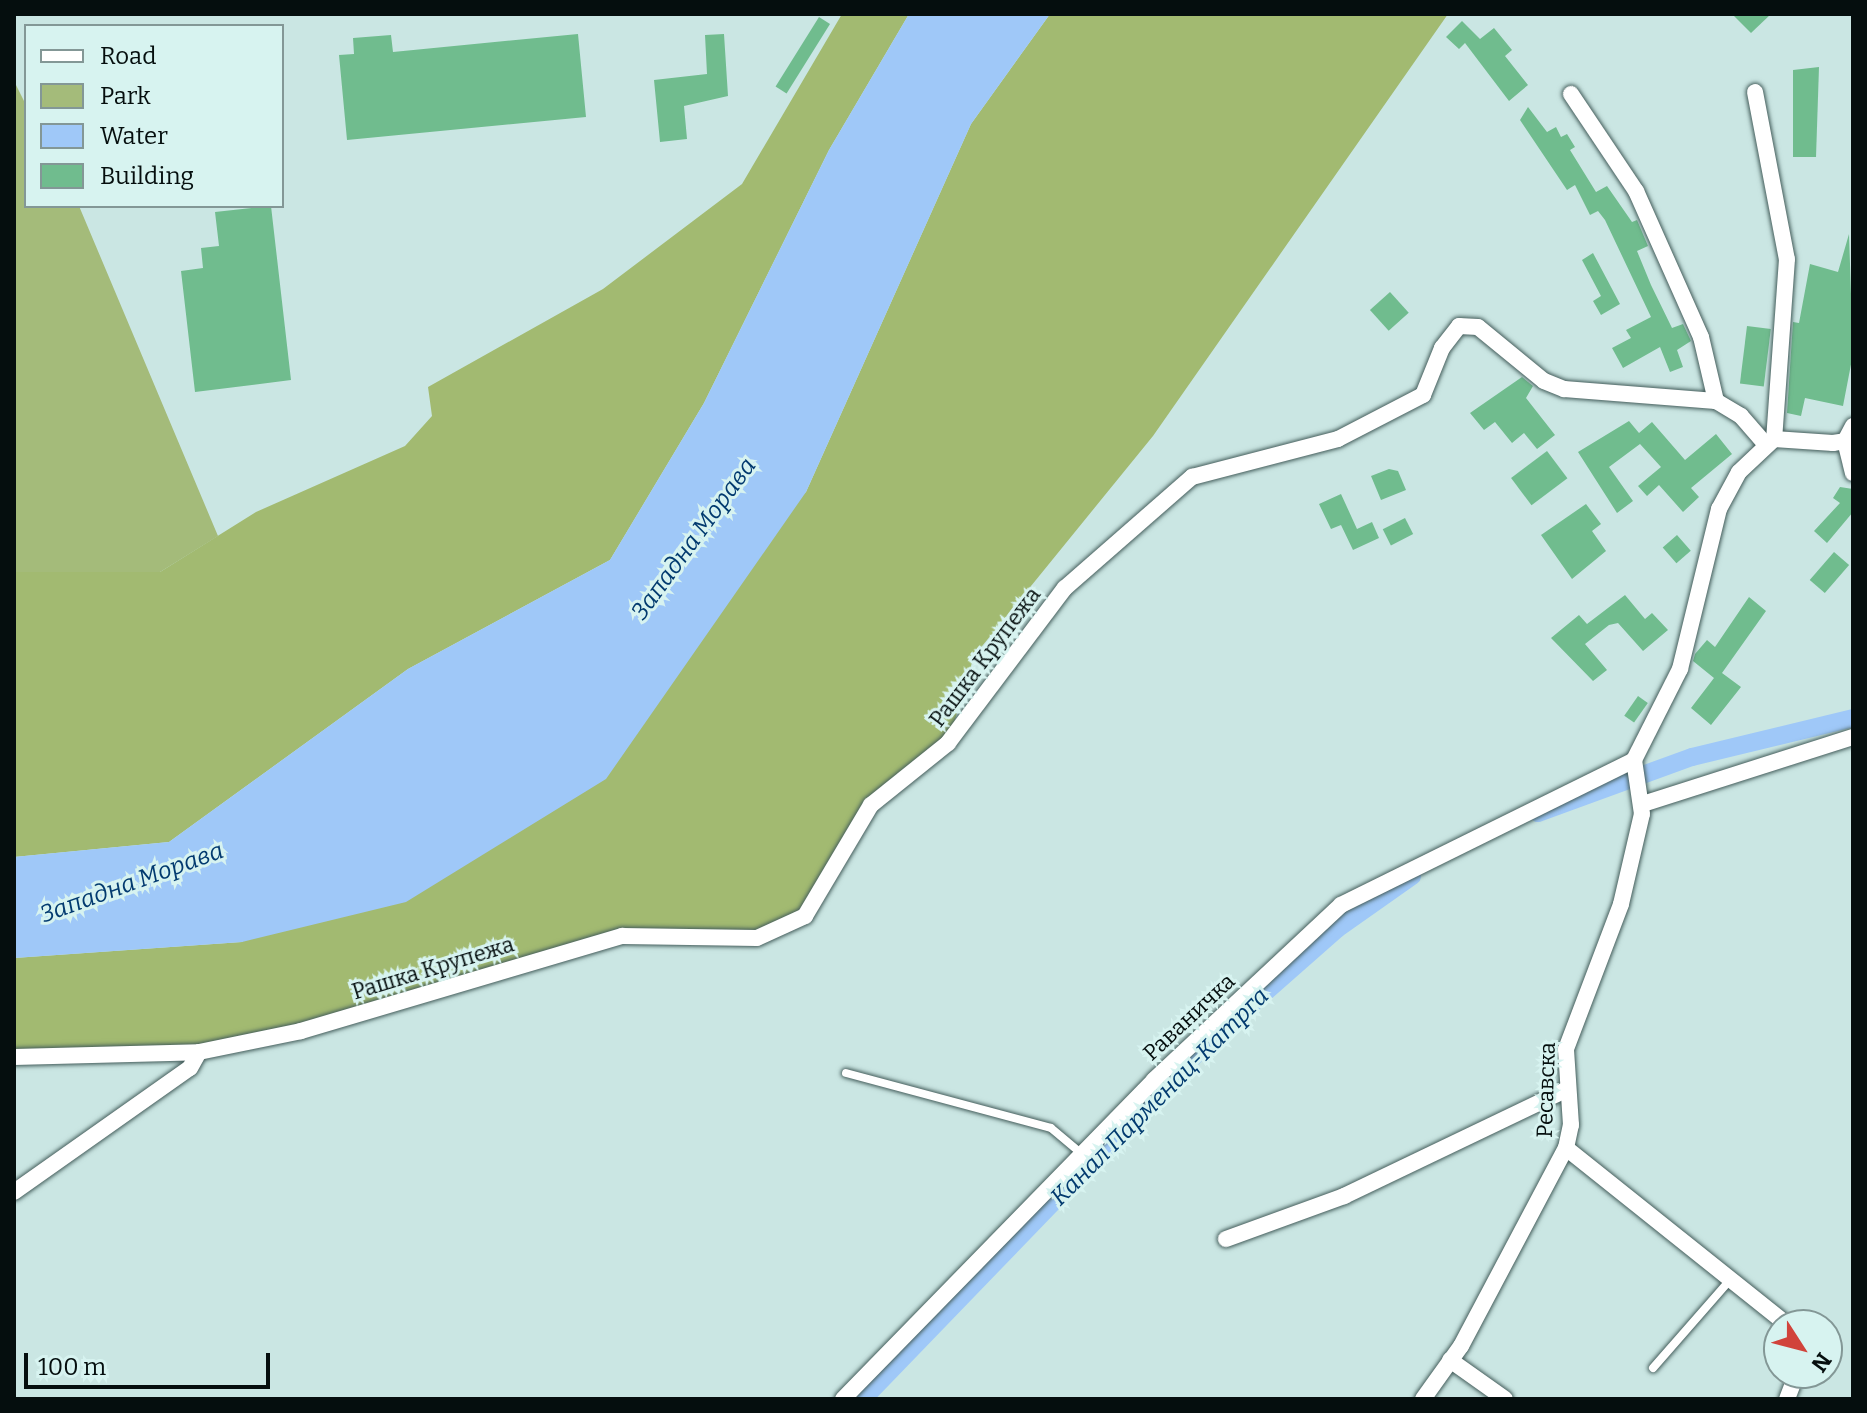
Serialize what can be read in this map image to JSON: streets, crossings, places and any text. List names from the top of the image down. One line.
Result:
{"streets":{"street":["Рашка Крупежа","Раваничка","Ресавска"]},"water":["Западна Морава","Канал Парменац-Катрга"],"legend":["Road","Park","Water","Building"],"scale_bar":"100 m","north":"bottom right"}
